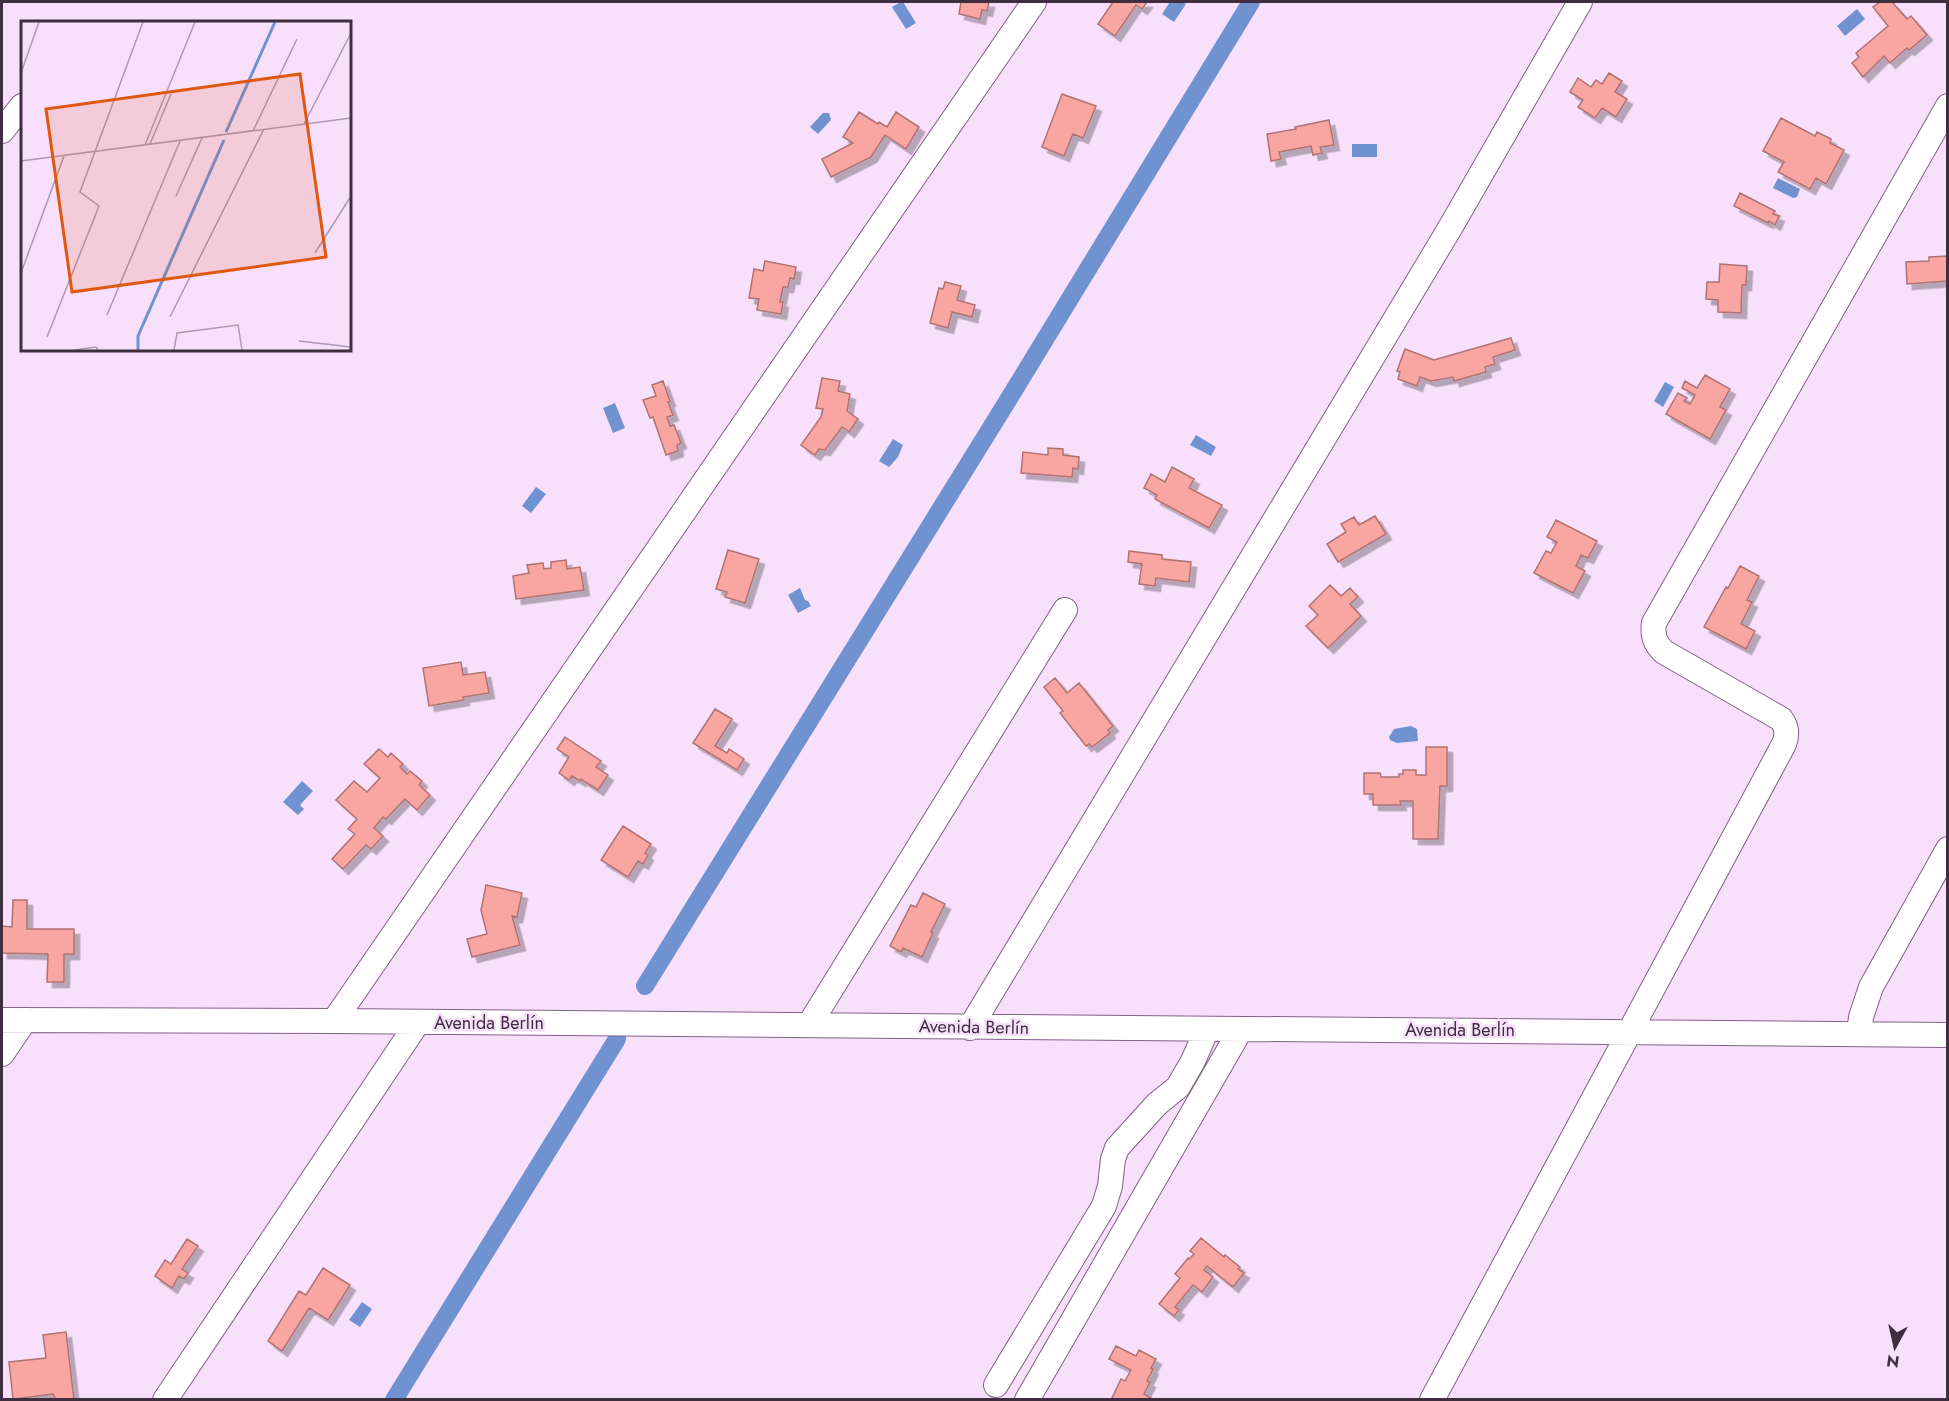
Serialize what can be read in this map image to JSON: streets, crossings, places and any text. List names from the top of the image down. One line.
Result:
{"streets":{"street":["Avenida Berlín"]},"north":"bottom"}
